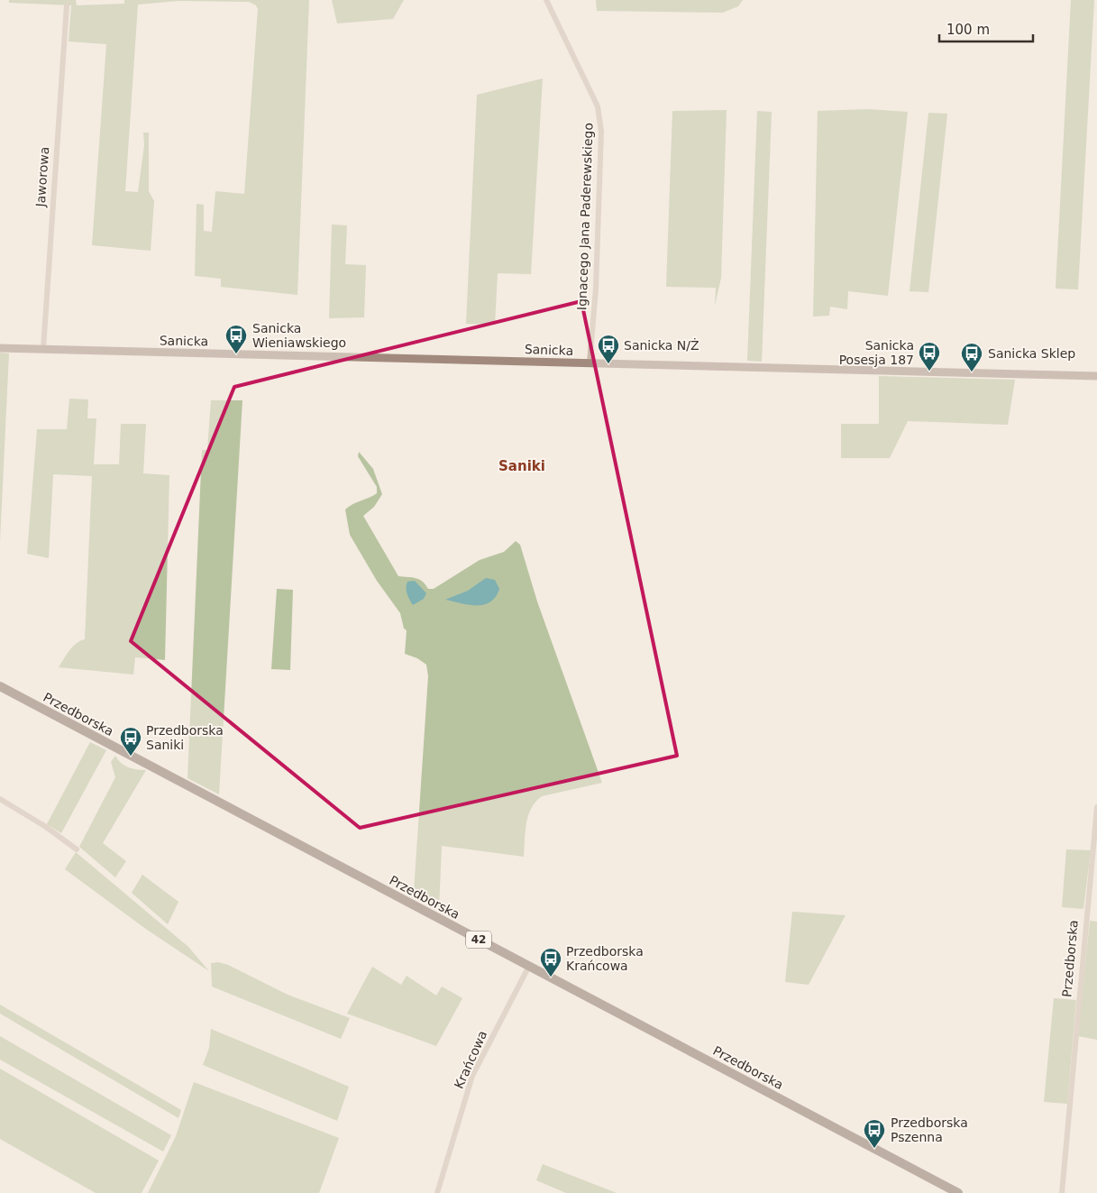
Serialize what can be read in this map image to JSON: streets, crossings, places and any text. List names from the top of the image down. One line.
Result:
{"streets":{"main road":["Przedborska","42"],"street":["Jaworowa","Ignacego Jana Paderewskiego","Sanicka","Krańcowa"]},"crossings":[["Jaworowa","Sanicka"],["Ignacego Jana Paderewskiego","Sanicka"],["Przedborska","Krańcowa"]],"districts":["Saniki"],"places":{"bus stop":["Sanicka Wieniawskiego","Sanicka N/Ż","Sanicka Posesja 187","Sanicka Sklep","Przedborska Saniki","Przedborska Krańcowa","Przedborska Pszenna"]},"scale_bar":"100 m"}
